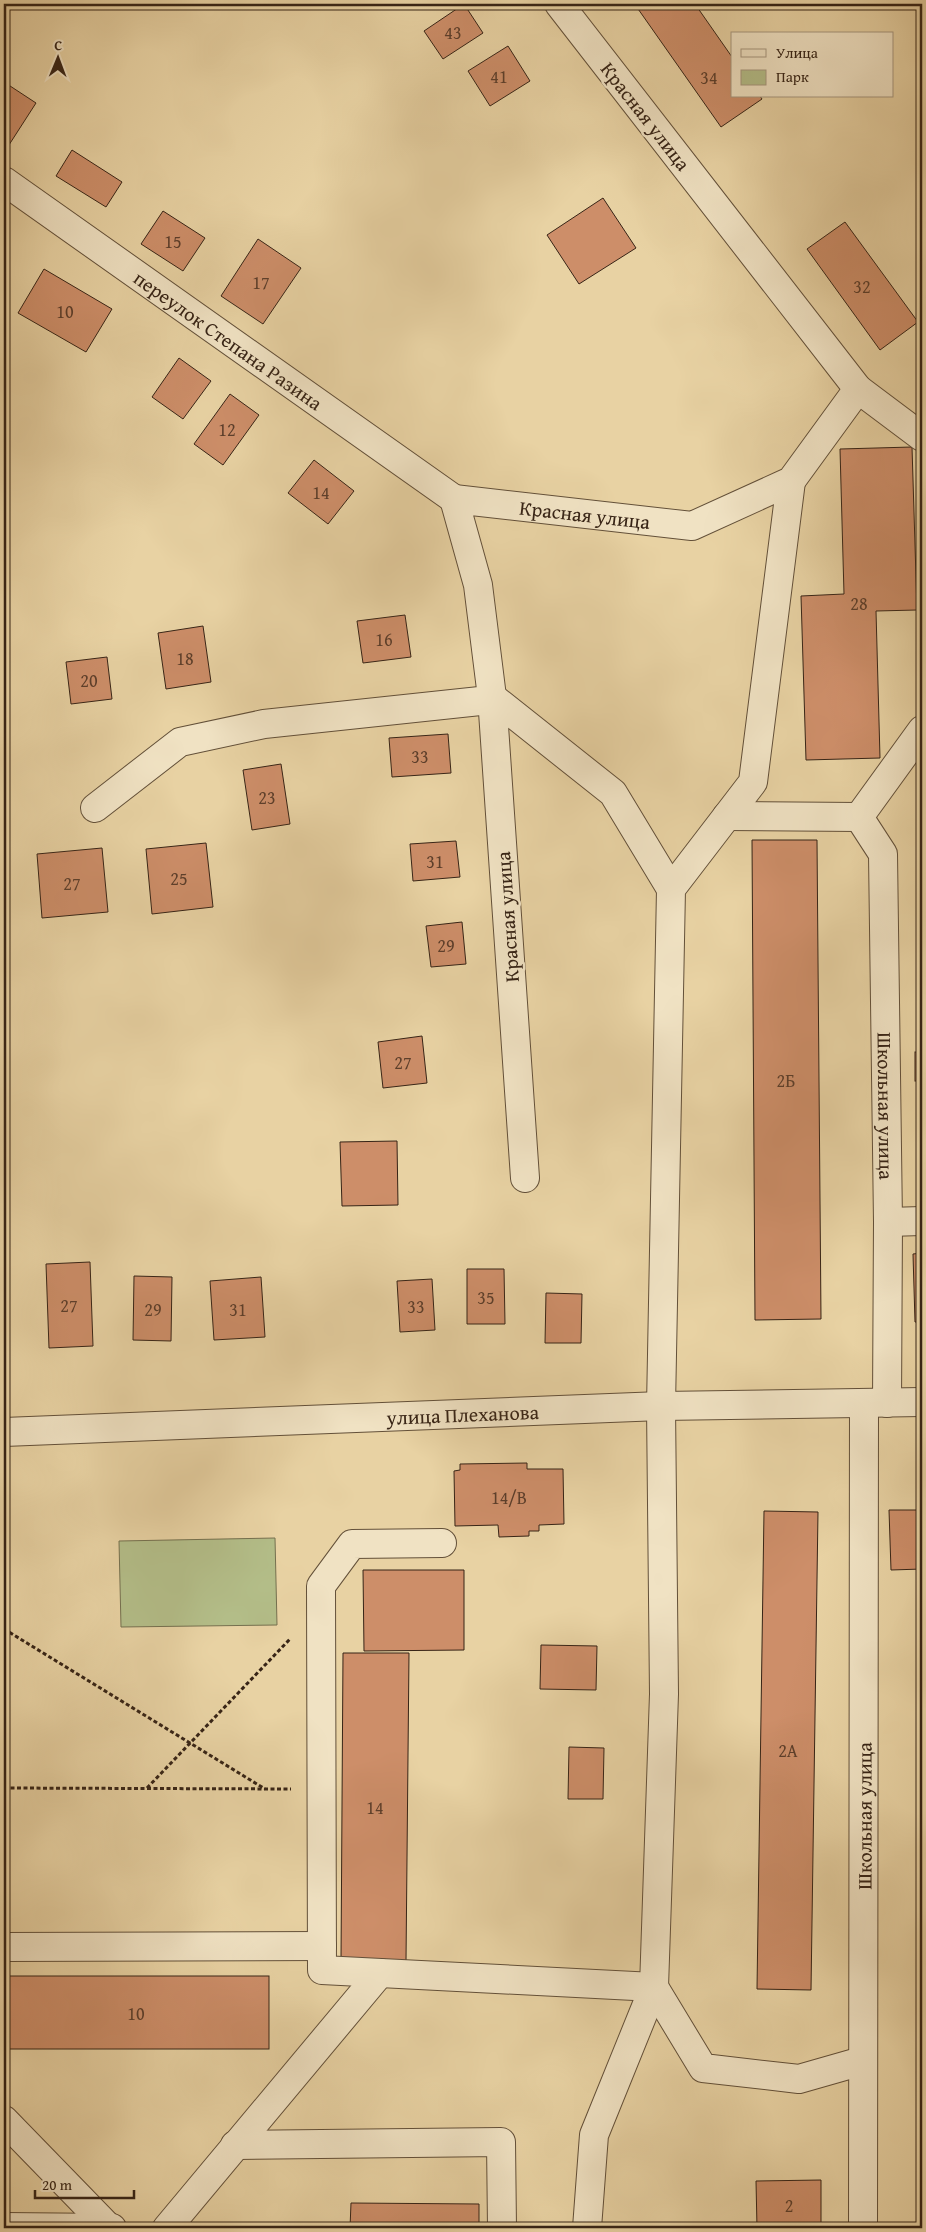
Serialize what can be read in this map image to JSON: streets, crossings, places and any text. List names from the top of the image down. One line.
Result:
{"streets":{"street":["Красная улица","переулок Степана Разина","Школьная улица","улица Плеханова"]},"crossings":[["Красная улица","переулок Степана Разина"],["Школьная улица","улица Плеханова"]],"house_numbers":["43","41","34","15","17","32","10","12","14","28","16","18","20","33","23","31","25","27","29","27","2Б","35","27","33","29","31","14/В","2А","14","10","2"],"legend":["Улица","Парк"],"scale_bar":"20 m","north":"top"}
